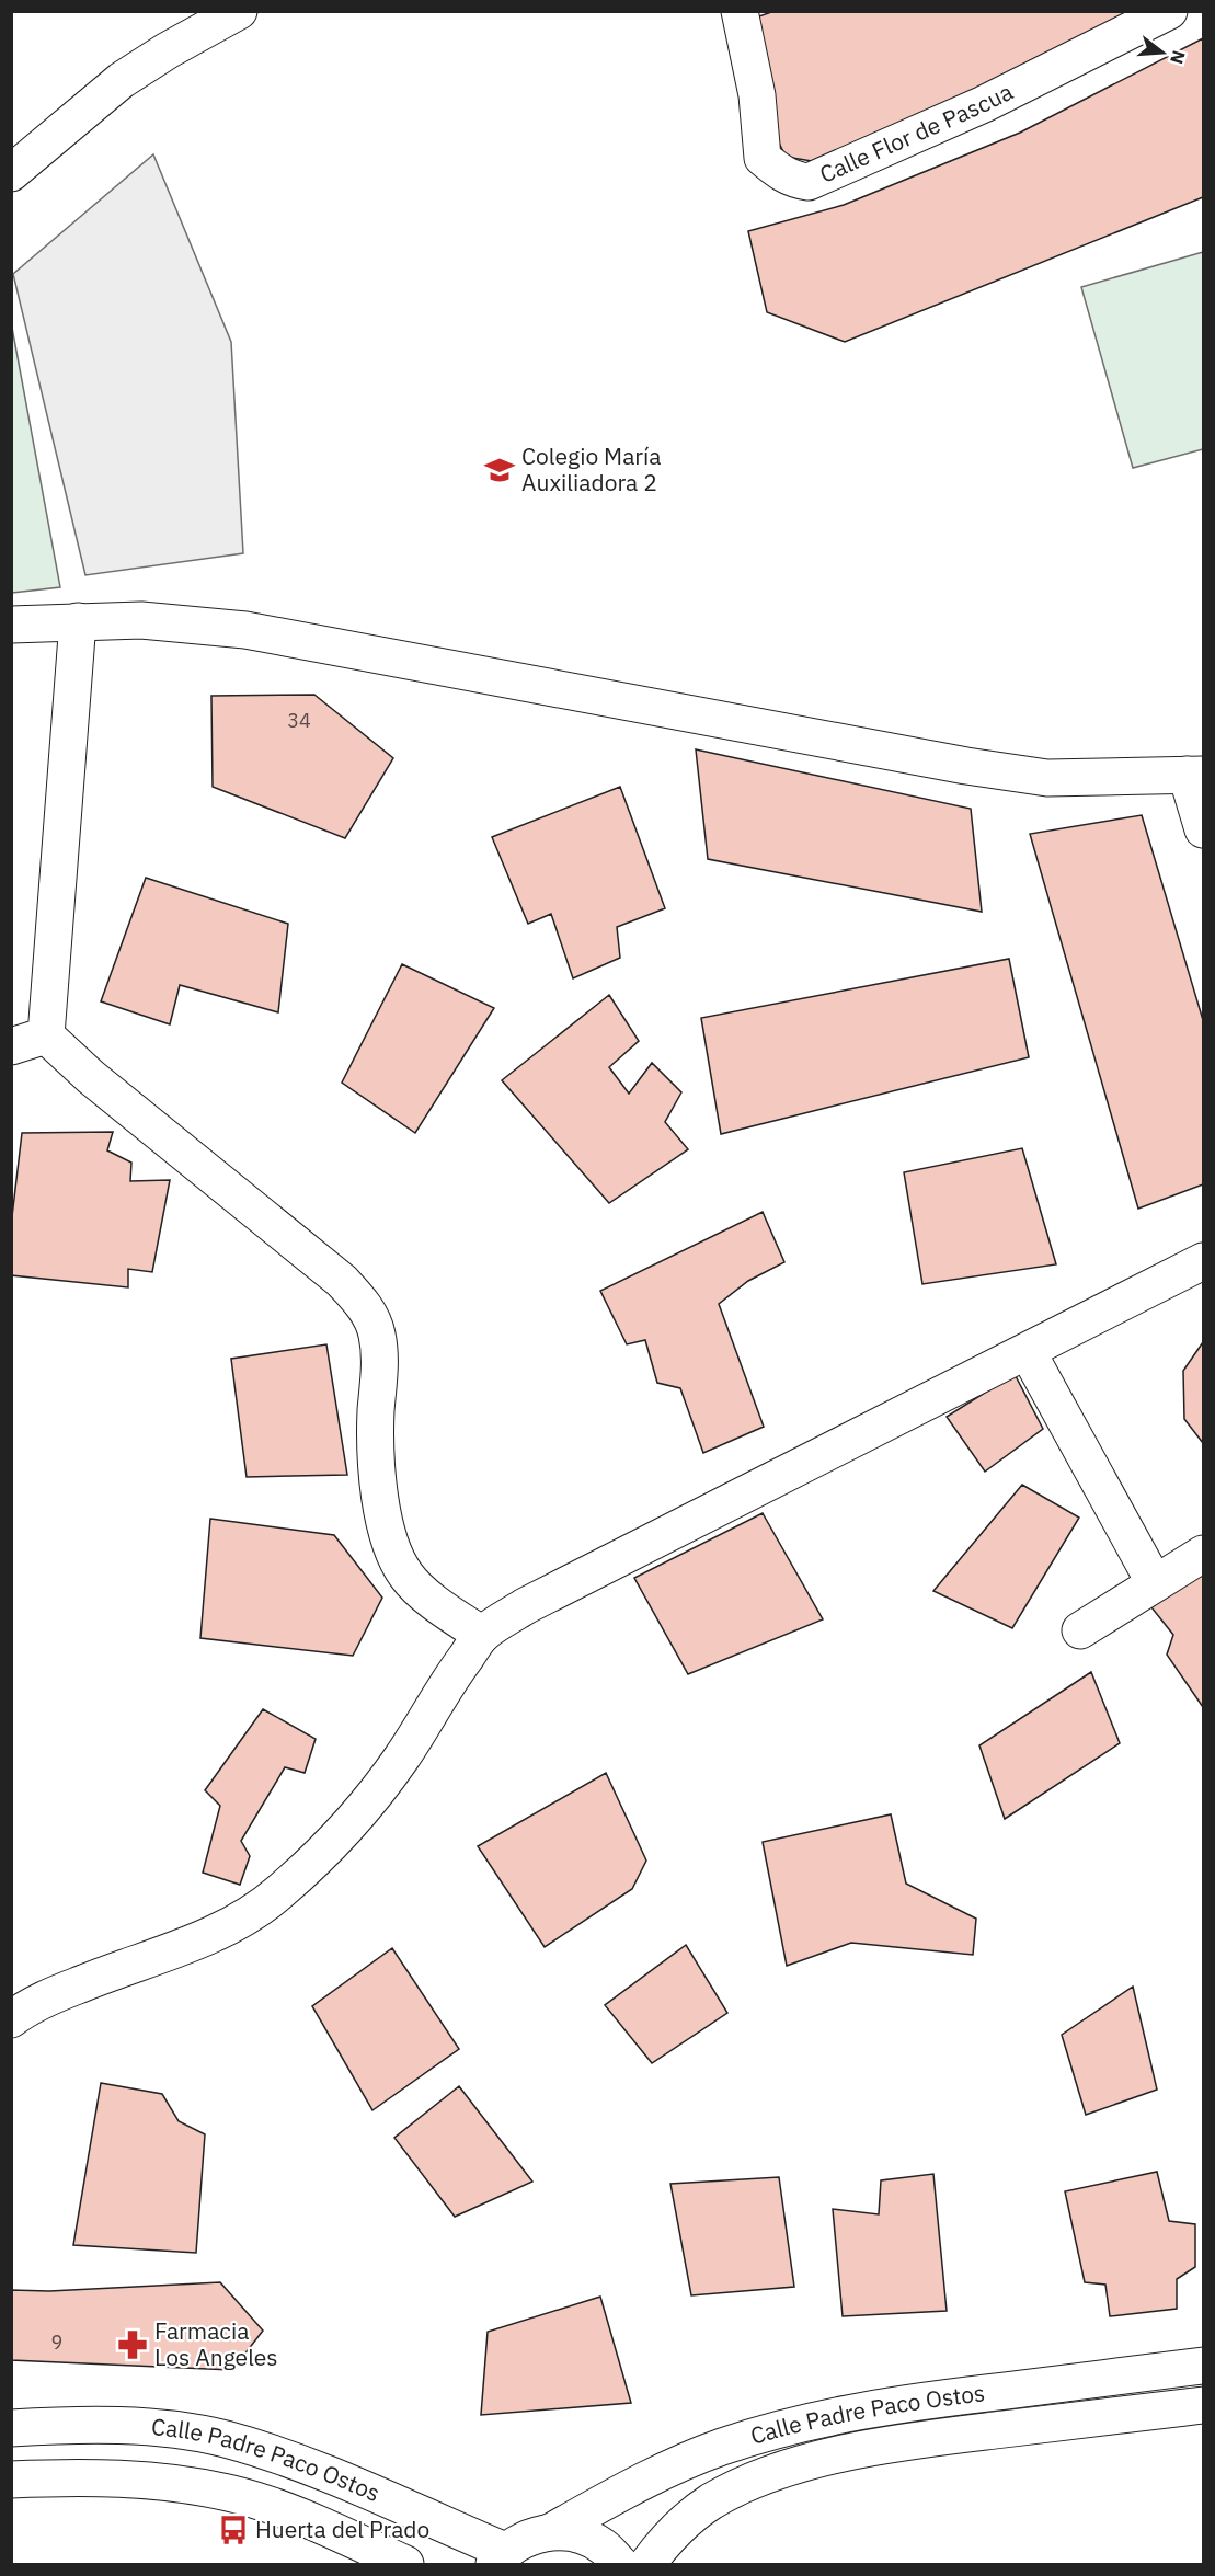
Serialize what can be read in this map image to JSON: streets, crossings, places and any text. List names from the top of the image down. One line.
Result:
{"streets":{"street":["Calle Flor de Pascua","Calle Padre Paco Ostos"]},"places":{"school or university":["Colegio María Auxiliadora 2"],"pharmacy":["Farmacia Los Angeles"],"bus stop":["Huerta del Prado"]},"house_numbers":["34","9"],"north":"right"}
